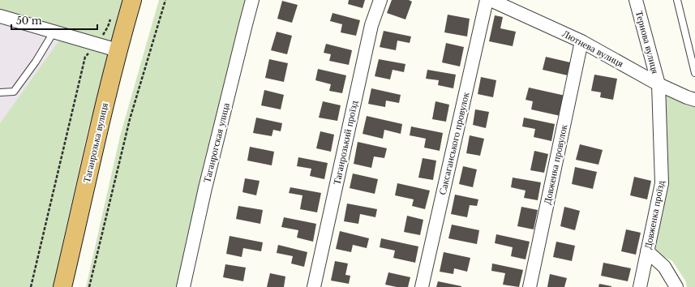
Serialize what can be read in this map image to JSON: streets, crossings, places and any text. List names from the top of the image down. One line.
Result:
{"streets":{"highway":["Таганрозька вулиця"],"street":["Тернова вулиця","Лютнева вулиця","Таганрогская улица","Таганрозький проїзд","Саксаганського провулок","Довженка провулок","Довженка проїзд"]},"crossings":[["Тернова вулиця","Лютнева вулиця"],["Тернова вулиця","Довженка проїзд"],["Лютнева вулиця","Довженка провулок"],["Лютнева вулиця","Довженка проїзд"]],"scale_bar":"50 m"}
